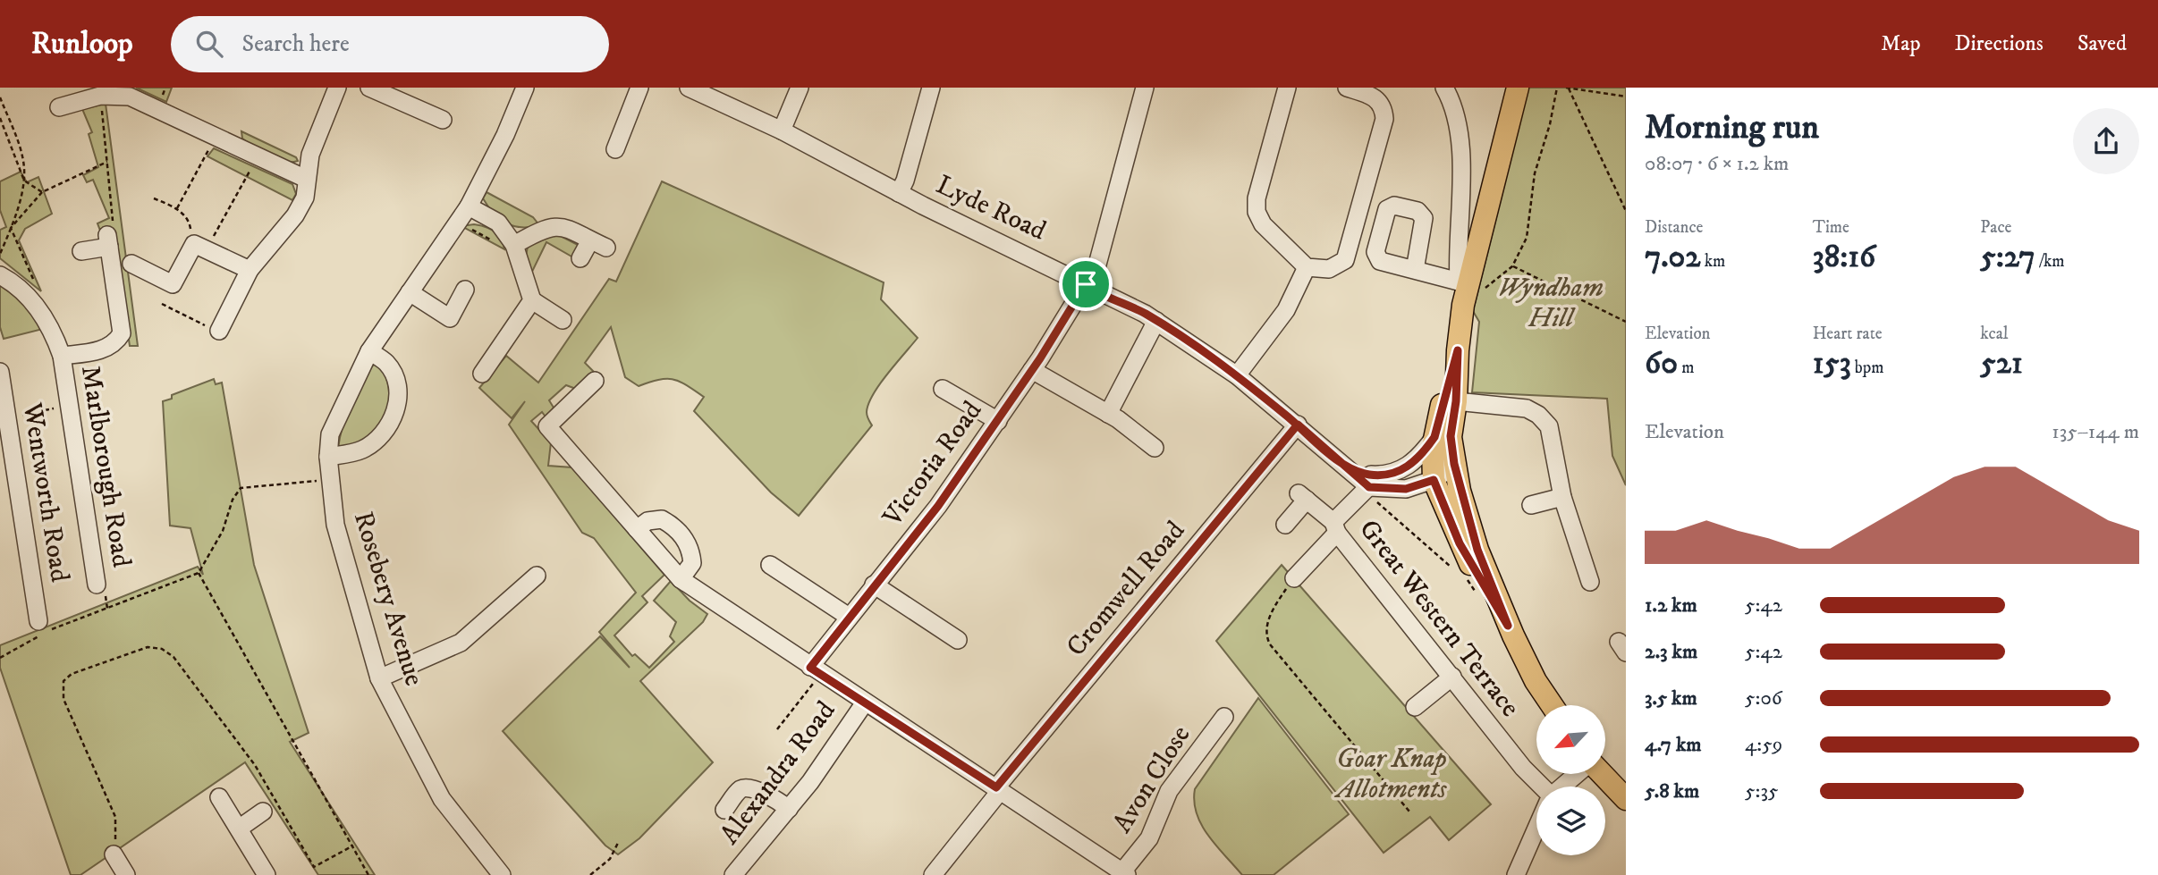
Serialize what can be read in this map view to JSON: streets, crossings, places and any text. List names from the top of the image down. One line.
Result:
{"streets":{"street":["Lyde Road","Victoria Road","Marlborough Road","Wentworth Road","Cromwell Road","Rosebery Avenue","Great Western Terrace","Alexandra Road","Avon Close"]},"crossings":[["Lyde Road","Victoria Road"],["Lyde Road","Cromwell Road"],["Lyde Road","Great Western Terrace"]],"parks":["Wyndham Hill","Goar Knap Allotments"],"north":"bottom left","page":{"header":"Runloop","search":"Search here","nav":["Map","Directions","Saved"],"heading":["Morning run","08:07 · 6 × 1.2 km"],"stats":[["Distance","7.02 km"],["Time","38:16"],["Pace","5:27 /km"],["Elevation","60 m"],["Heart rate","153 bpm"],["kcal","521"]],"chart":["Elevation","135–144 m"],"list":[{"name":"1.2 km","note":"5:42"},{"name":"2.3 km","note":"5:42"},{"name":"3.5 km","note":"5:06"},{"name":"4.7 km","note":"4:59"},{"name":"5.8 km","note":"5:35"}]}}
